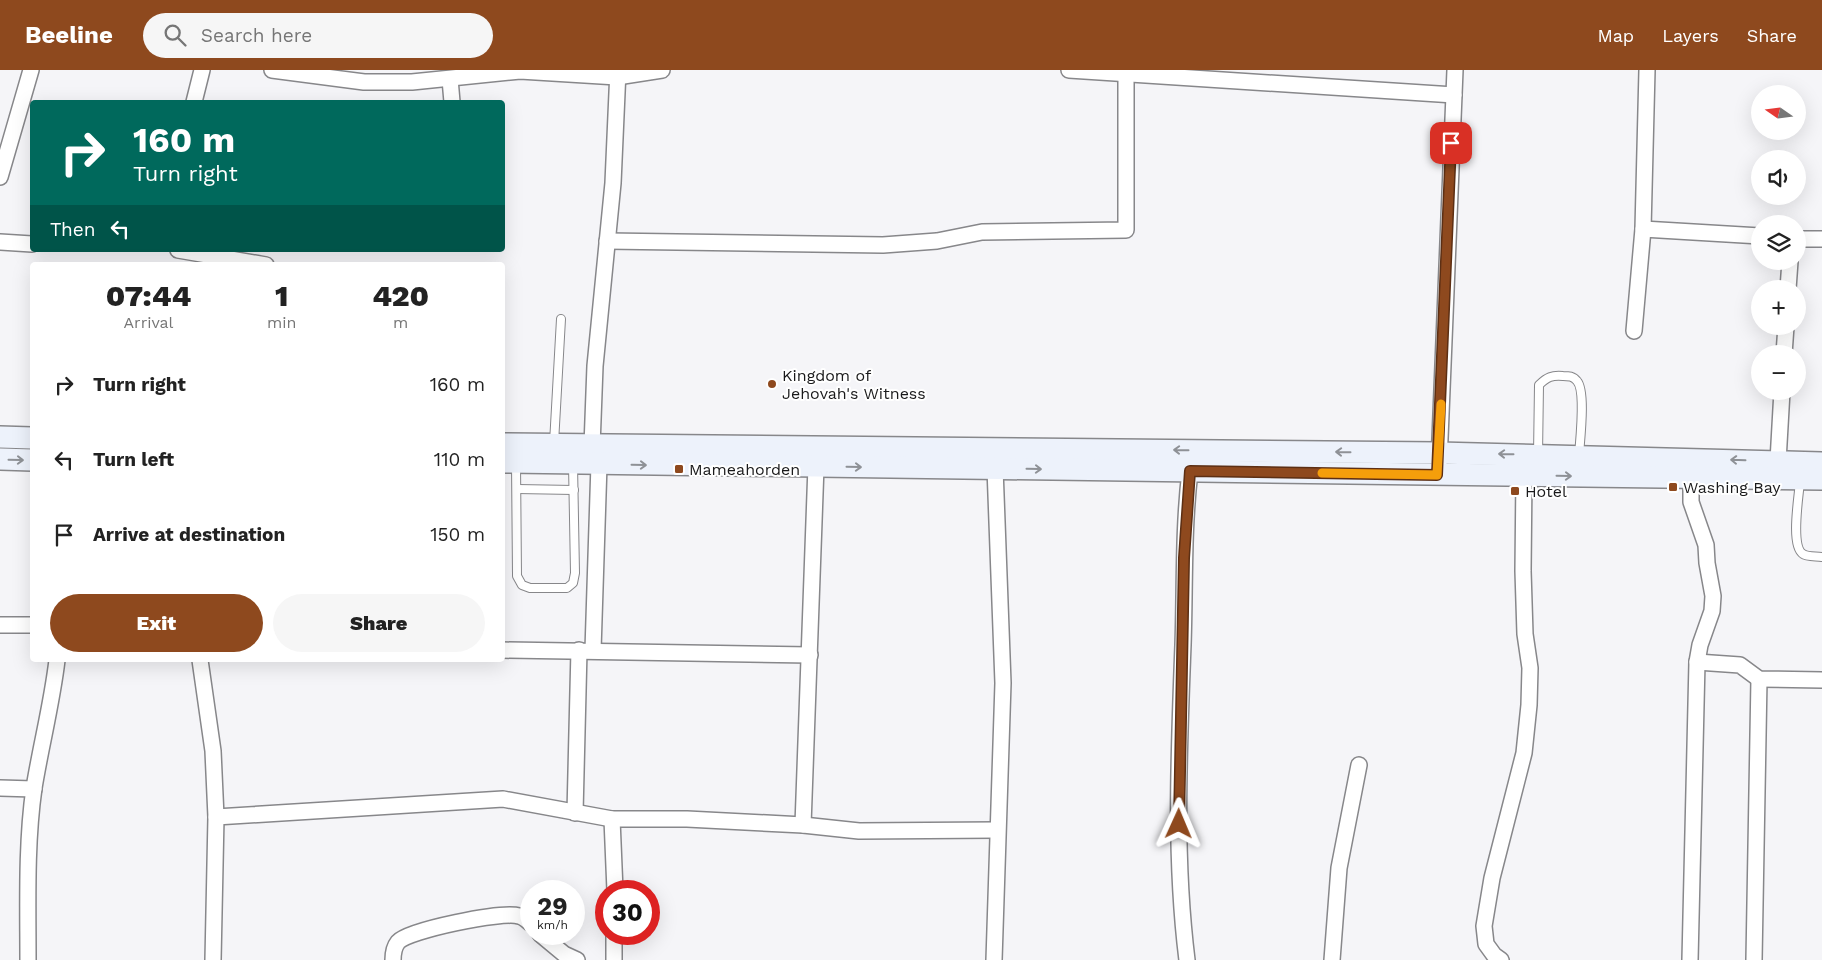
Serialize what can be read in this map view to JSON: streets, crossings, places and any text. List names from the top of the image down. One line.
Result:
{"places":{"other":["Kingdom of Jehovah's Witness"],"transit":["Mameahorden","Washing Bay","Hotel"]},"north":"left","page":{"header":"Beeline","search":"Search here","nav":["Map","Layers","Share"],"map_buttons":["+","−"],"turn":["160 m","Turn right"],"then":"Then","eta":["07:44","Arrival","1","min","420","m"],"list":[{"name":"Turn right","value":"160 m"},{"name":"Turn left","value":"110 m"},{"name":"Arrive at destination","value":"150 m"}],"buttons":["Exit","Share"],"speed":"29 km/h","limit":"30"}}
